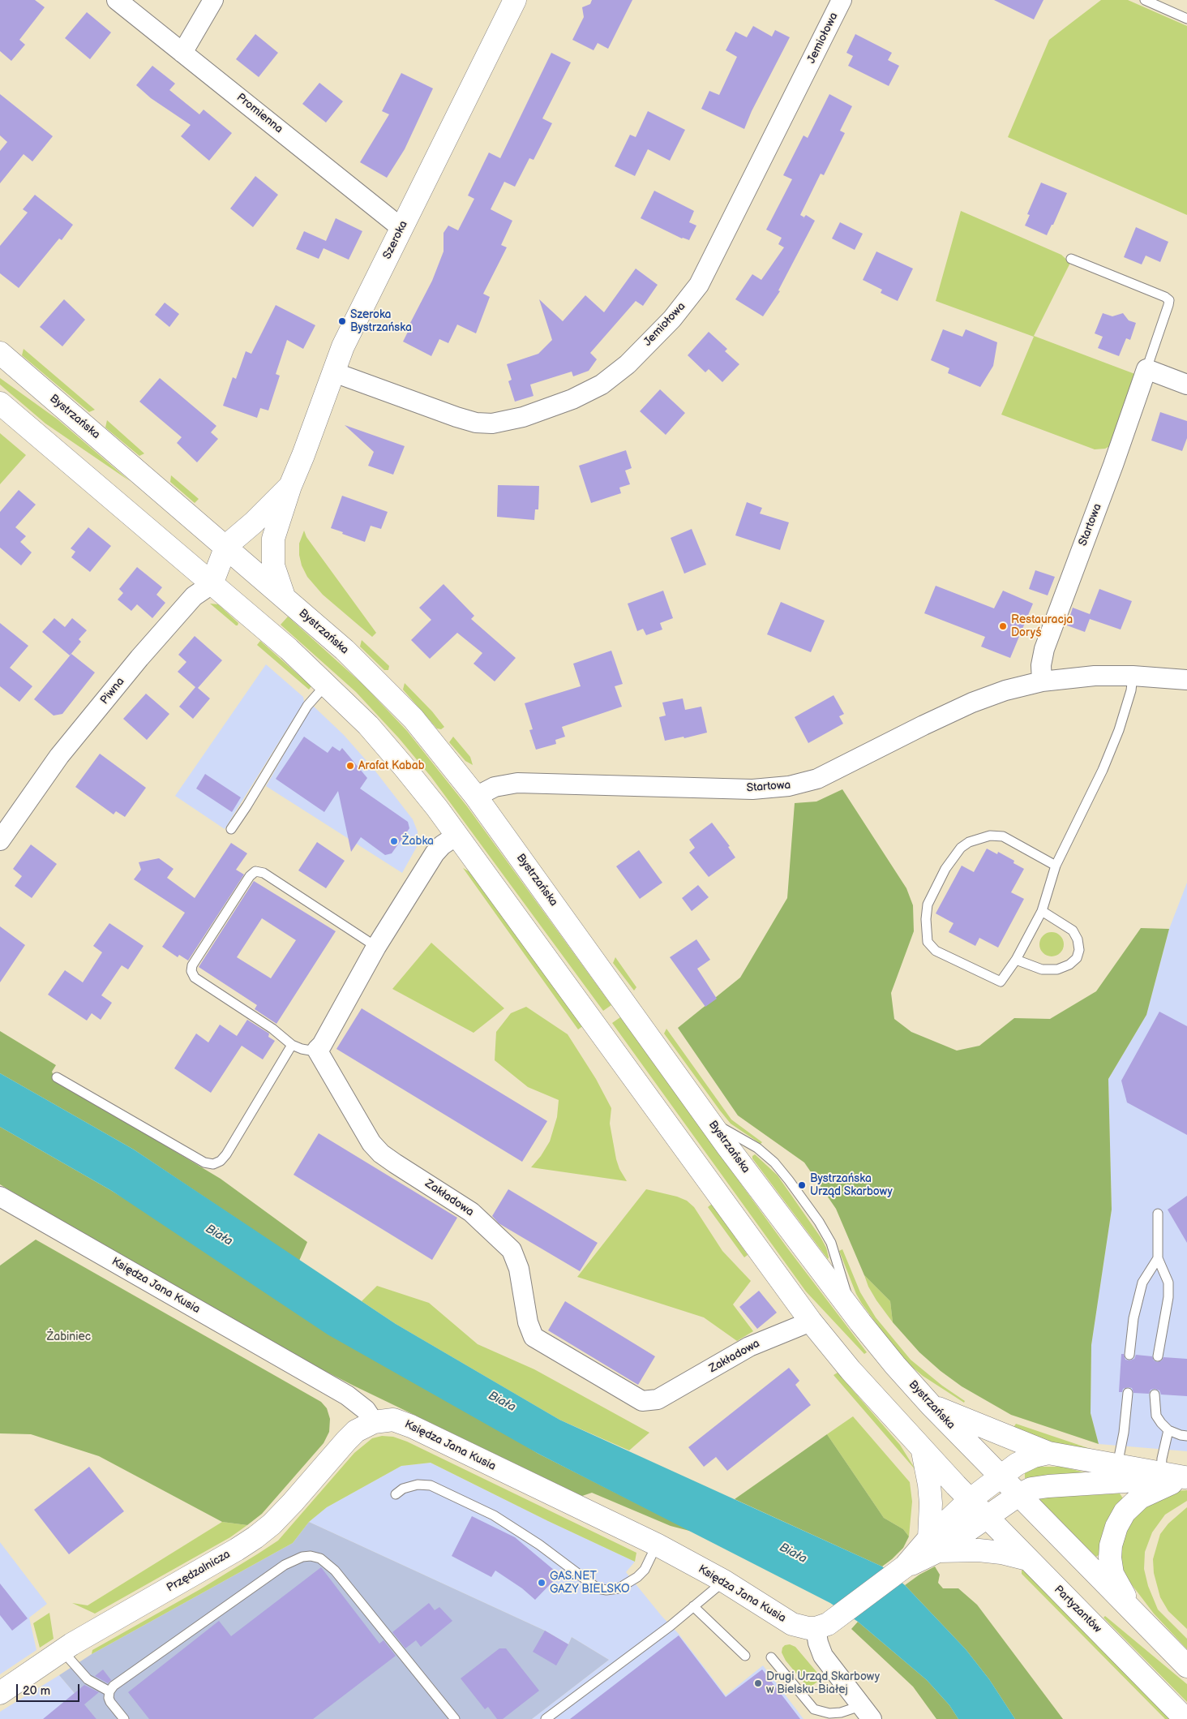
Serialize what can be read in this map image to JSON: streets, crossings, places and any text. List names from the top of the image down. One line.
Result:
{"streets":{"main road":["Szeroka","Bystrzańska","Księdza Jana Kusia","Przędzalnicza","Partyzantów"],"street":["Jemiołowa","Promienna","Startowa","Piwna","Zakładowa"]},"crossings":[["Jemiołowa","Szeroka"],["Promienna","Szeroka"],["Szeroka","Bystrzańska"],["Szeroka","Piwna"],["Bystrzańska","Startowa"],["Księdza Jana Kusia","Przędzalnicza"]],"water":["Biała"],"parks":["Żabiniec"],"places":["Szeroka Bystrzańska","Restauracja Doryś","Arafat Kabab","Żabka","Bystrzańska Urząd Skarbowy","GAS.NET GAZY BIELSKO","Drugi Urząd Skarbowy w Bielsku-Białej"],"scale_bar":"20 m"}
